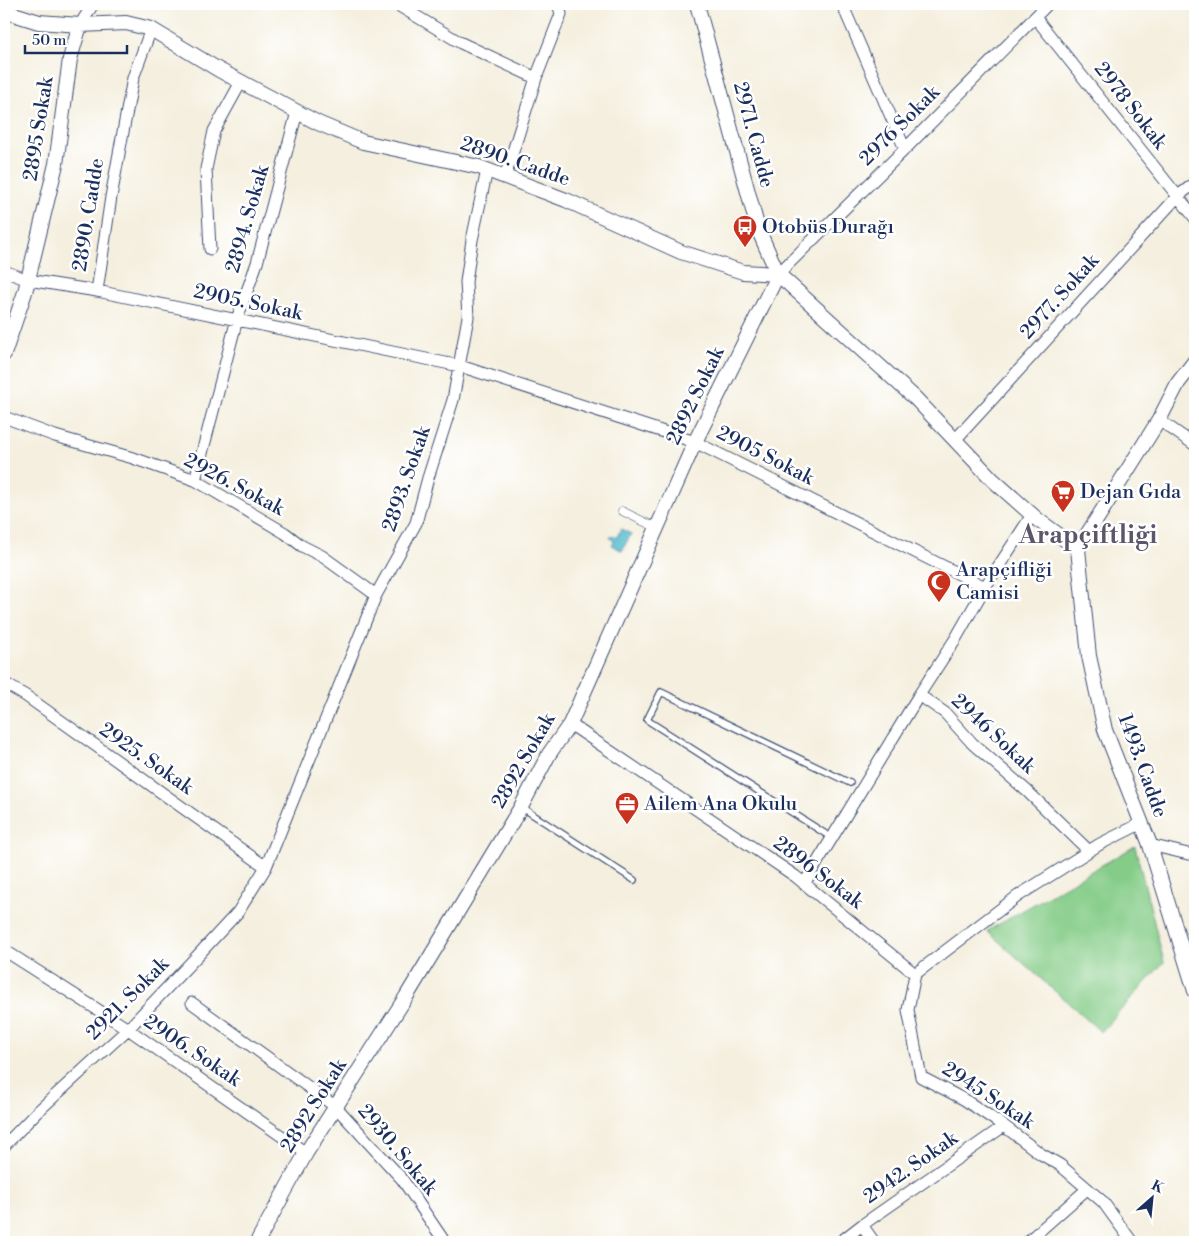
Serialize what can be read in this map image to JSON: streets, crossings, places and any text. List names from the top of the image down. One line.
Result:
{"streets":{"street":["2978 Sokak","2976 Sokak","2895 Sokak","2971. Cadde","2890. Cadde","2894. Sokak","2977. Sokak","2905. Sokak","2892 Sokak","2905 Sokak","2893. Sokak","2926. Sokak","2946 Sokak","2925. Sokak","1493. Cadde","2896 Sokak","2921. Sokak","2906. Sokak","2945 Sokak","2930. Sokak","2942. Sokak"]},"crossings":[["2978 Sokak","2976 Sokak"],["2978 Sokak","2977. Sokak"],["2976 Sokak","2971. Cadde"],["2976 Sokak","2890. Cadde"],["2976 Sokak","2892 Sokak"],["2895 Sokak","2890. Cadde"],["2895 Sokak","2905. Sokak"],["2971. Cadde","2890. Cadde"],["2971. Cadde","2892 Sokak"],["2890. Cadde","2894. Sokak"],["2890. Cadde","2905. Sokak"],["2890. Cadde","2892 Sokak"],["2890. Cadde","2893. Sokak"],["2894. Sokak","2905. Sokak"],["2894. Sokak","2926. Sokak"],["2905. Sokak","2905 Sokak"],["2905. Sokak","2893. Sokak"],["2892 Sokak","2905 Sokak"],["2892 Sokak","2896 Sokak"],["2892 Sokak","2906. Sokak"],["2892 Sokak","2930. Sokak"],["2905 Sokak","2893. Sokak"],["2905 Sokak","2946 Sokak"],["2893. Sokak","2926. Sokak"],["2893. Sokak","2925. Sokak"],["2893. Sokak","2921. Sokak"],["2925. Sokak","2921. Sokak"],["2896 Sokak","2945 Sokak"],["2921. Sokak","2906. Sokak"],["2945 Sokak","2942. Sokak"]],"districts":["Arapçiftliği"],"places":{"bus stop":["Otobüs Durağı"],"supermarket":["Dejan Gıda"],"mosque":["Arapçifliği Camisi"],"office":["Ailem Ana Okulu"]},"scale_bar":"50 m","north":"top right"}
